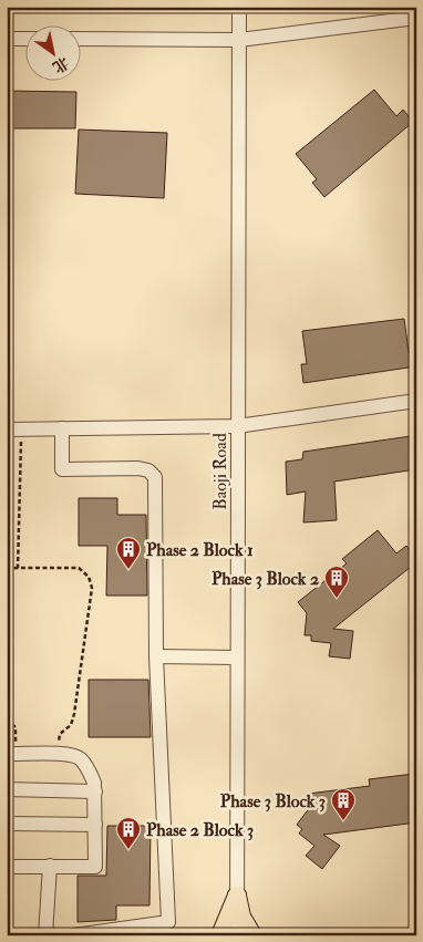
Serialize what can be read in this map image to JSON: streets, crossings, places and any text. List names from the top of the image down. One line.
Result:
{"streets":{"street":["Baoji Road"]},"places":{"building":["Phase 2 Block 1","Phase 3 Block 2","Phase 3 Block 3","Phase 2 Block 3"]},"north":"bottom right"}
